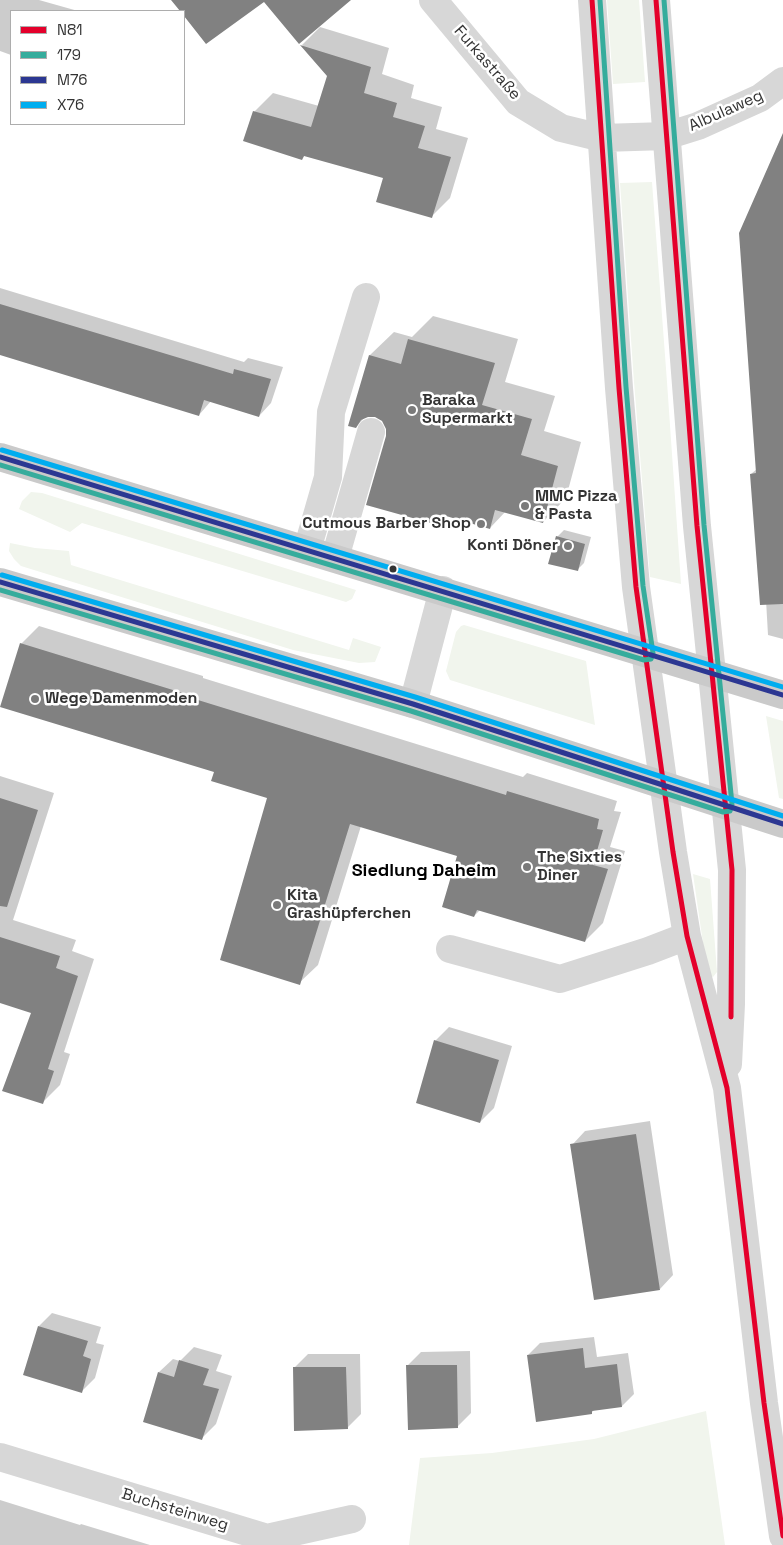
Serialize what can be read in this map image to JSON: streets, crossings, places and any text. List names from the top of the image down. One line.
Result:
{"streets":{"street":["Furkastraße","Albulaweg","Buchsteinweg"]},"crossings":[["Furkastraße","Albulaweg"]],"districts":["Siedlung Daheim"],"places":["Baraka Supermarkt","MMC Pizza & Pasta","Cutmous Barber Shop","Konti Döner","Wege Damenmoden","The Sixties Diner","Kita Grashüpferchen"],"lines":["transit line N81","transit line 179","transit line X76","transit line M76"],"legend":["N81","179","M76","X76"]}
